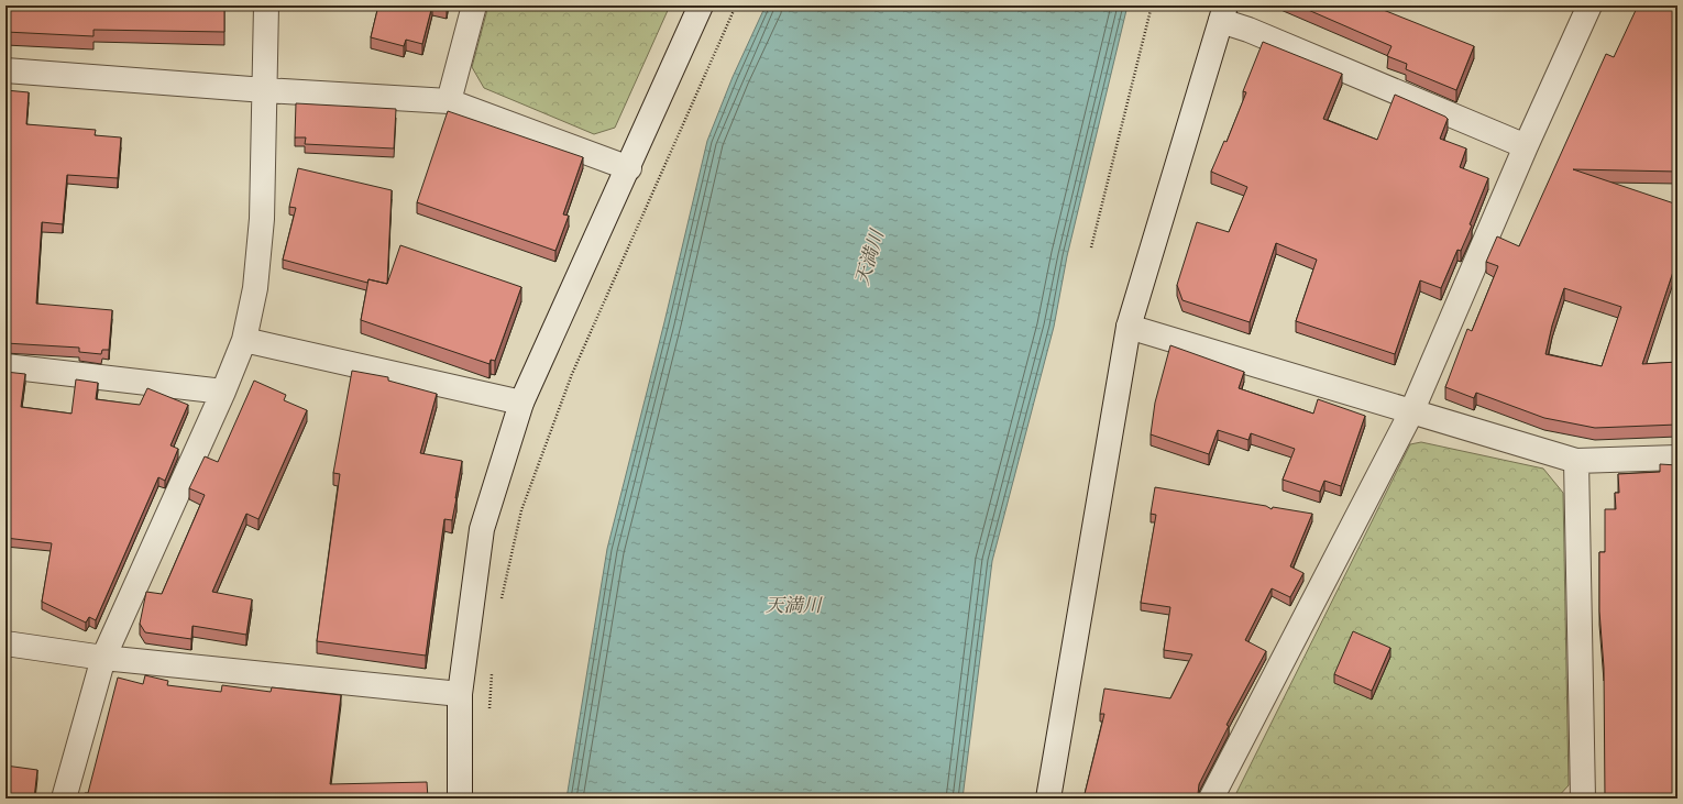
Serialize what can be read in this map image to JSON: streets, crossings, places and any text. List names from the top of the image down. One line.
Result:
{"water":["天満川"]}
